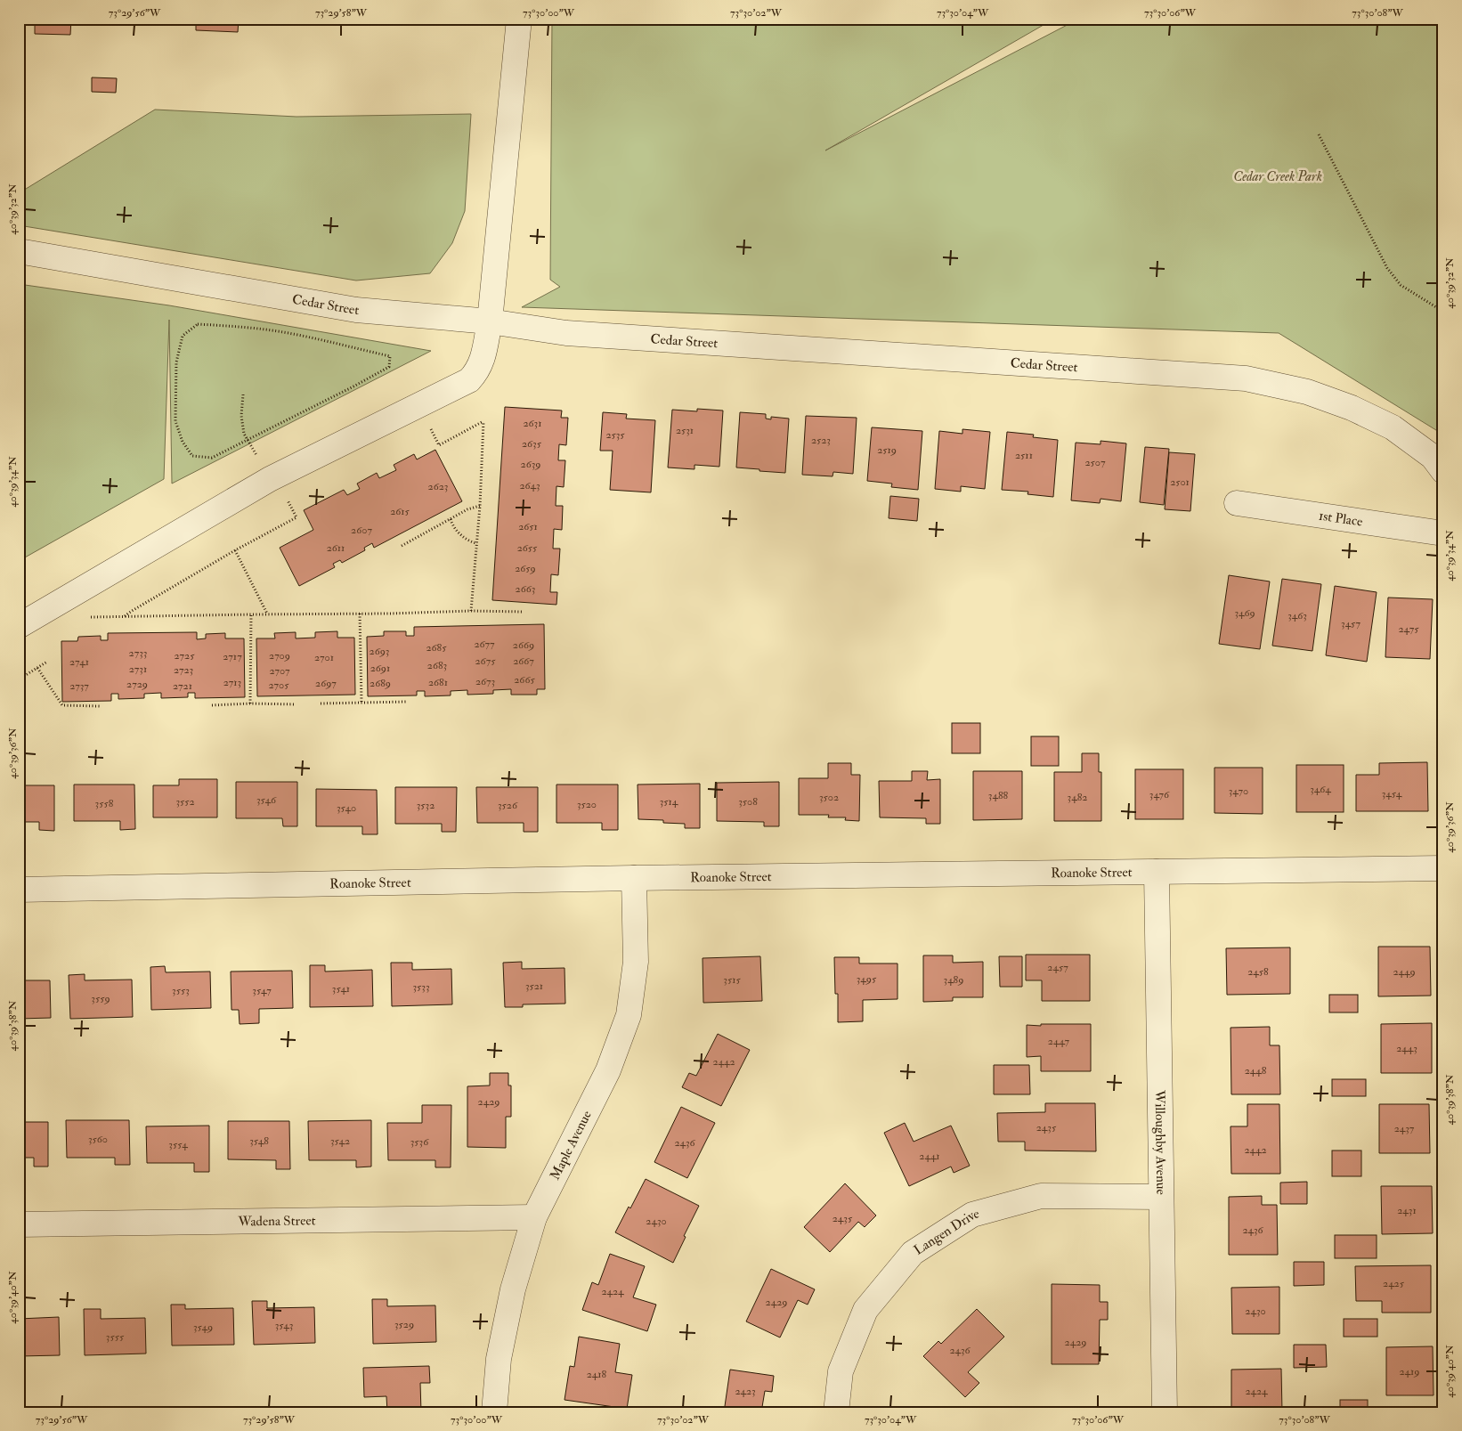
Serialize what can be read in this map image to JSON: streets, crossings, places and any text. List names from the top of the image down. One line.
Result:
{"streets":{"street":["Cedar Street","1st Place","Roanoke Street","Willoughby Avenue","Maple Avenue","Wadena Street","Langen Drive"]},"crossings":[["Roanoke Street","Willoughby Avenue"],["Roanoke Street","Maple Avenue"],["Willoughby Avenue","Langen Drive"],["Maple Avenue","Wadena Street"]],"parks":["Cedar Creek Park"],"house_numbers":["2631","2531","2535","2523","2635","2519","2511","2507","2639","2501","2643","2623","2615","2651","2607","2611","2655","2659","2663","3469","3463","3457","2475","2677","2669","2685","2693","2733","2725","2709","2717","2701","2675","2667","2741","2683","2691","2731","2723","2707","2665","2673","2713","2681","2697","2689","2729","2705","2737","2721","3464","3470","3454","3476","3488","3502","3482","3546","3552","3514","3508","3558","3520","3532","3526","3540","2457","2458","2449","3495","3515","3489","3521","3533","3541","3553","3547","3559","2447","2443","2442","2448","2429","2435","2437","3560","3548","3542","3536","2436","3554","2442","2441","2431","2435","2430","2436","2425","2424","2429","2430","3529","3543","3549","3555","2429","2436","2419","2418","2423","2424"],"coordinates":["73°29'56\"W","73°29'58\"W","73°30'00\"W","73°30'02\"W","73°30'04\"W","73°30'06\"W","73°30'08\"W","40°39'32\"N","40°39'34\"N","40°39'36\"N","40°39'38\"N","40°39'40\"N"]}
